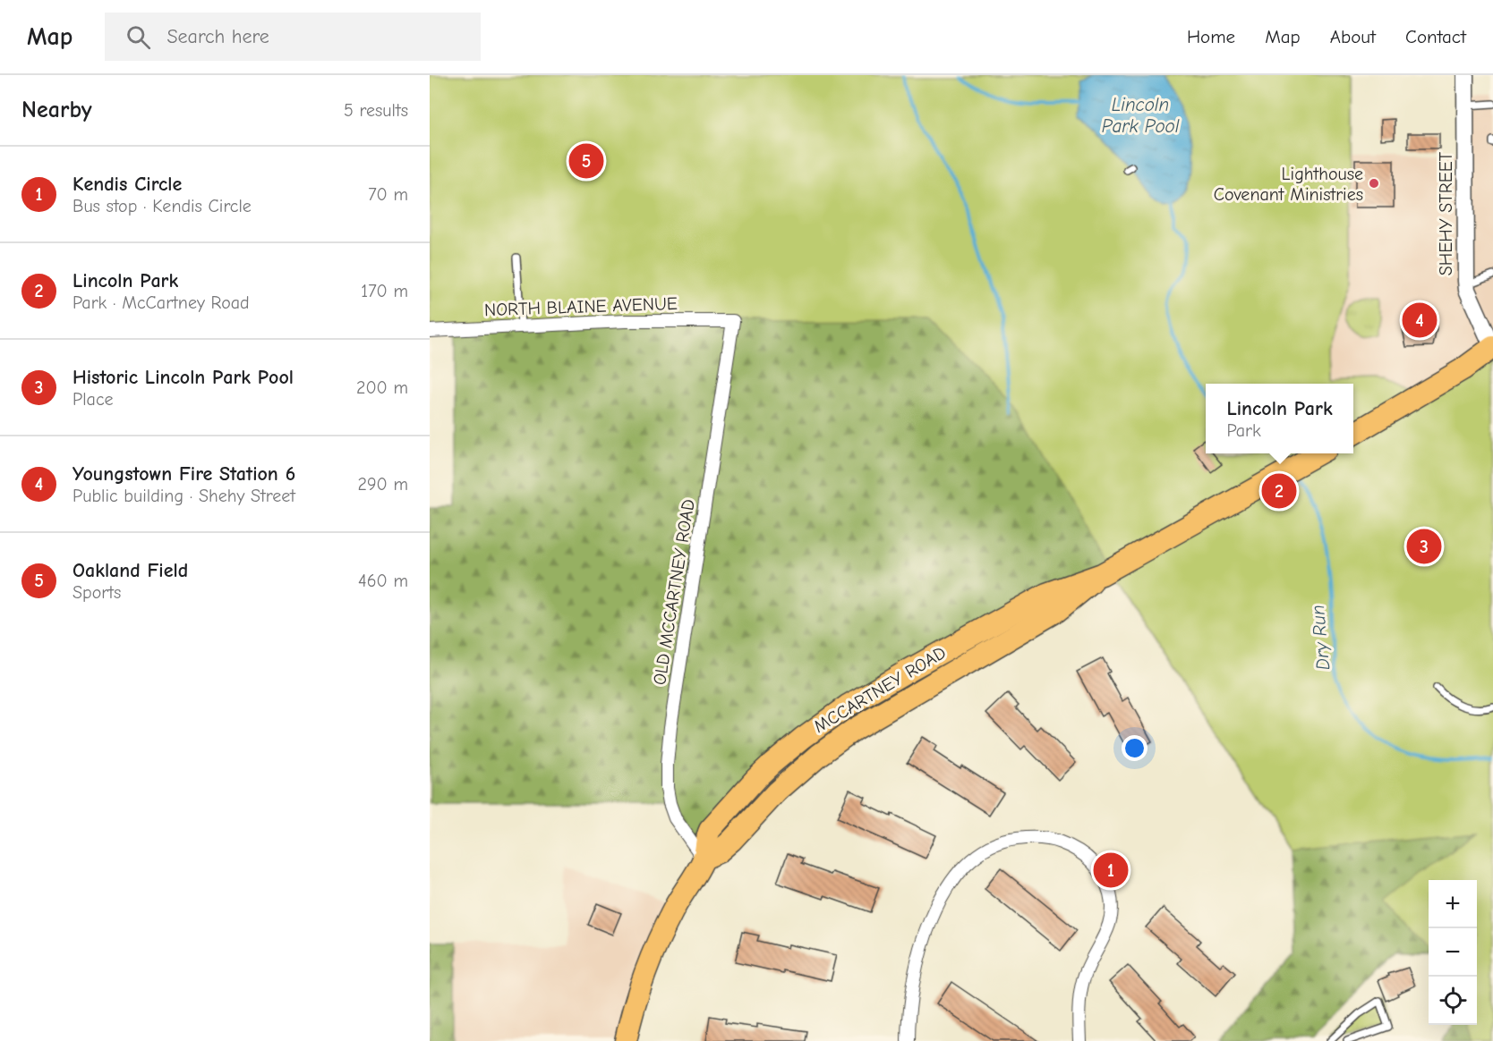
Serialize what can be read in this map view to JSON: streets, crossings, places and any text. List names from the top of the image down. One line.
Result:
{"streets":{"highway":["MCCARTNEY ROAD"],"street":["SHEHY STREET","NORTH BLAINE AVENUE","OLD MCCARTNEY ROAD"]},"crossings":[["NORTH BLAINE AVENUE","OLD MCCARTNEY ROAD"],["OLD MCCARTNEY ROAD","MCCARTNEY ROAD"]],"water":["Lincoln Park Pool","Dry Run"],"places":["Lighthouse Covenant Ministries"],"page":{"header":"Map","search":"Search here","nav":["Home","Map","About","Contact"],"heading":["Nearby","5 results"],"pins":["5","4","2","3","1"],"list":[{"mark":"1","name":"Kendis Circle","note":"Bus stop · Kendis Circle","value":"70 m"},{"mark":"2","name":"Lincoln Park","note":"Park · McCartney Road","value":"170 m"},{"mark":"3","name":"Historic Lincoln Park Pool","note":"Place","value":"200 m"},{"mark":"4","name":"Youngstown Fire Station 6","note":"Public building · Shehy Street","value":"290 m"},{"mark":"5","name":"Oakland Field","note":"Sports","value":"460 m"}],"popup":["Lincoln Park","Park"],"map_buttons":["+","−"]}}
